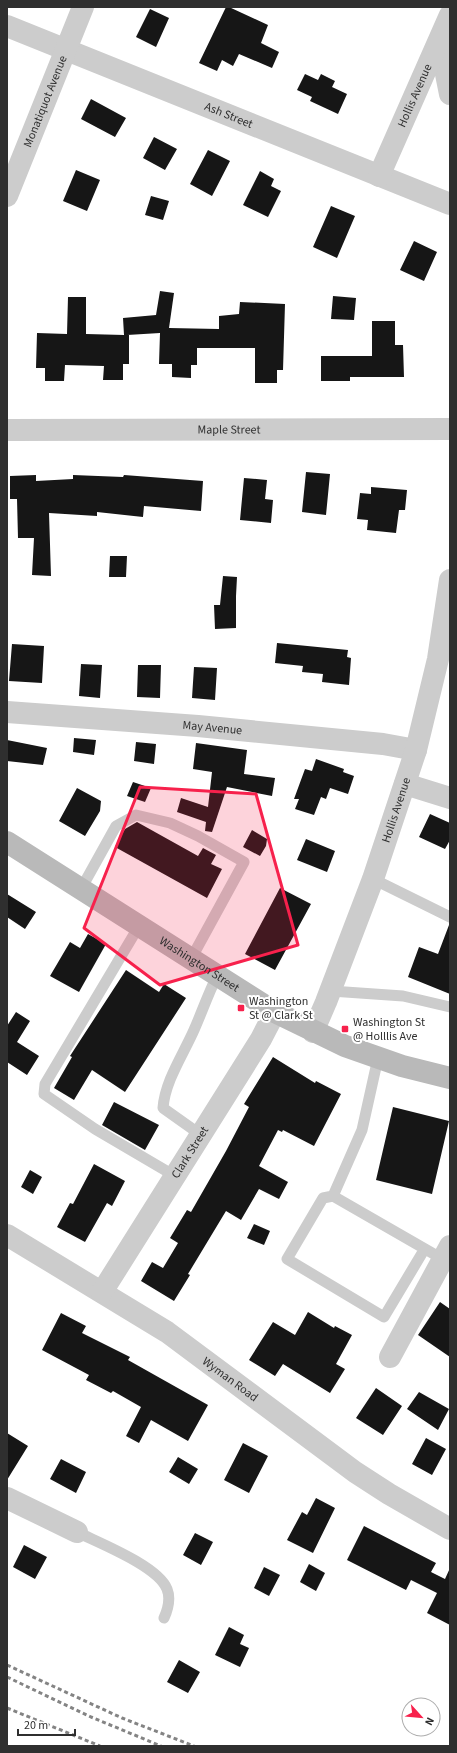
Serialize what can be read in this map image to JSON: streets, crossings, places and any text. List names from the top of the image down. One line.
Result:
{"streets":{"main road":["Washington Street"],"street":["Hollis Avenue","Monatiquot Avenue","Ash Street","Maple Street","May Avenue","Clark Street","Wyman Road"]},"crossings":[["Hollis Avenue","Ash Street"],["Hollis Avenue","May Avenue"],["Hollis Avenue","Washington Street"],["Monatiquot Avenue","Ash Street"],["Washington Street","Clark Street"],["Clark Street","Wyman Road"]],"places":{"transit":["Washington St @ Clark St","Washington St @ Holllis Ave"]},"scale_bar":"20 m","north":"bottom right"}
